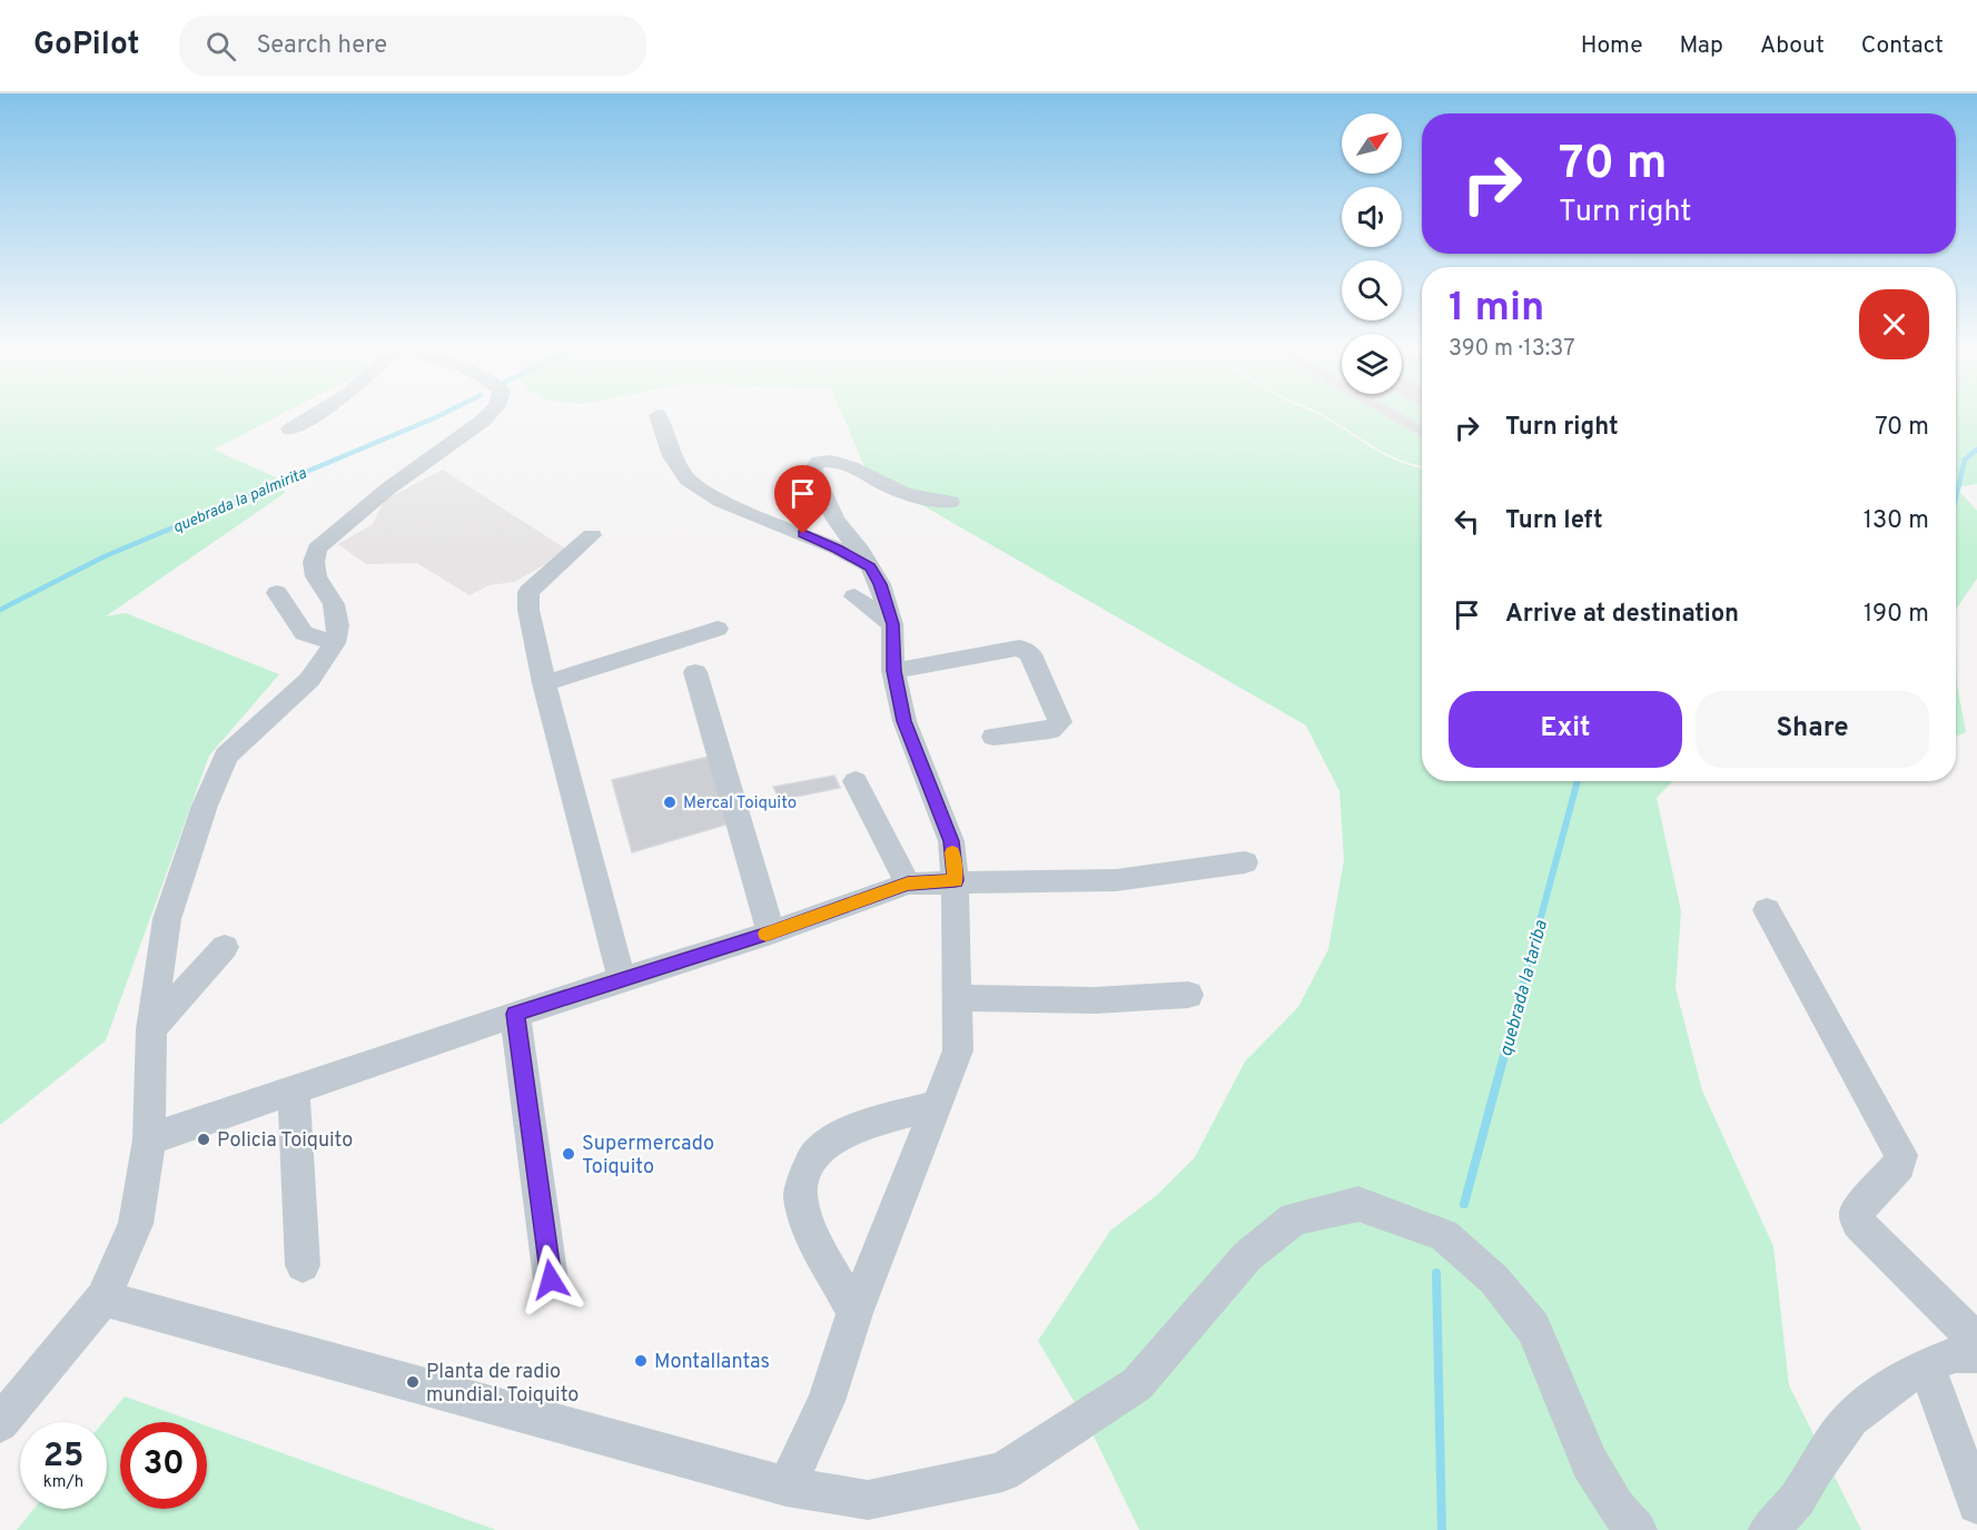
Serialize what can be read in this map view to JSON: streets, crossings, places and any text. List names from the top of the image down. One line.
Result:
{"water":["quebrada la palmirita","quebrada la tariba"],"places":["Mercal Toiquito","Policia Toiquito","Supermercado Toiquito","Montallantas","Planta de radio mundial. Toiquito"],"north":"top right","page":{"header":"GoPilot","search":"Search here","nav":["Home","Map","About","Contact"],"turn":["70 m","Turn right"],"heading":["1 min","390 m · 13:37"],"list":[{"name":"Turn right","value":"70 m"},{"name":"Turn left","value":"130 m"},{"name":"Arrive at destination","value":"190 m"}],"buttons":["Exit","Share"],"speed":"25 km/h","limit":"30"}}
